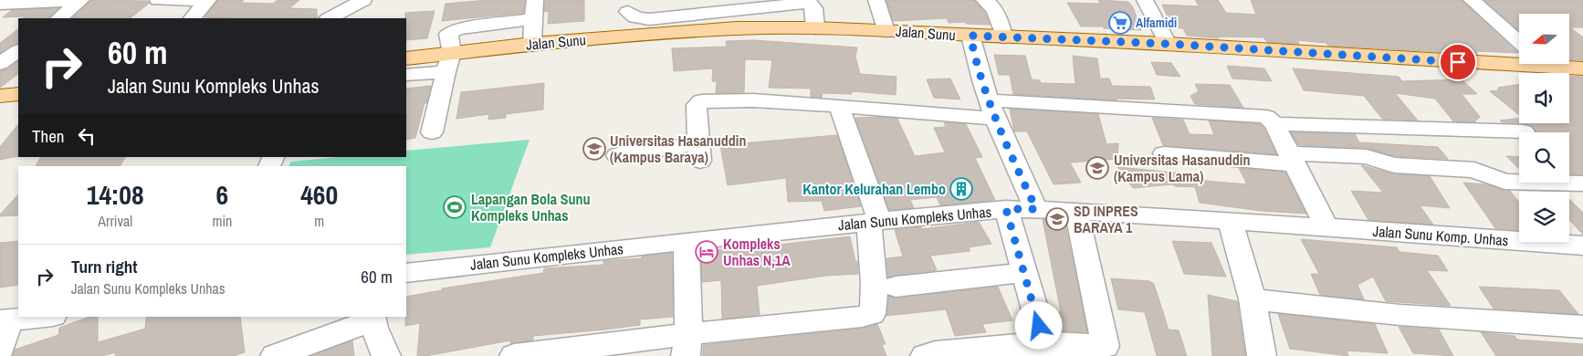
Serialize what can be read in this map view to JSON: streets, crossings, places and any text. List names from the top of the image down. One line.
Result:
{"streets":{"main road":["Jalan Sunu"],"street":["Jalan Sunu Kompleks Unhas","Jalan Sunu Komp. Unhas"]},"crossings":[["Jalan Sunu Kompleks Unhas","Jalan Sunu Komp. Unhas"]],"places":{"supermarket":["Alfamidi"],"school or university":["Universitas Hasanuddin (Kampus Baraya)","Universitas Hasanuddin (Kampus Lama)","SD INPRES BARAYA 1"],"building":["Kantor Kelurahan Lembo"],"sports":["Lapangan Bola Sunu Kompleks Unhas"],"hotel":["Kompleks Unhas N,1A"]},"north":"left","page":{"turn":["60 m","Jalan Sunu Kompleks Unhas"],"then":"Then","eta":["14:08","Arrival","6","min","460","m"],"list":[{"name":"Turn right","note":"Jalan Sunu Kompleks Unhas","value":"60 m"}]}}
